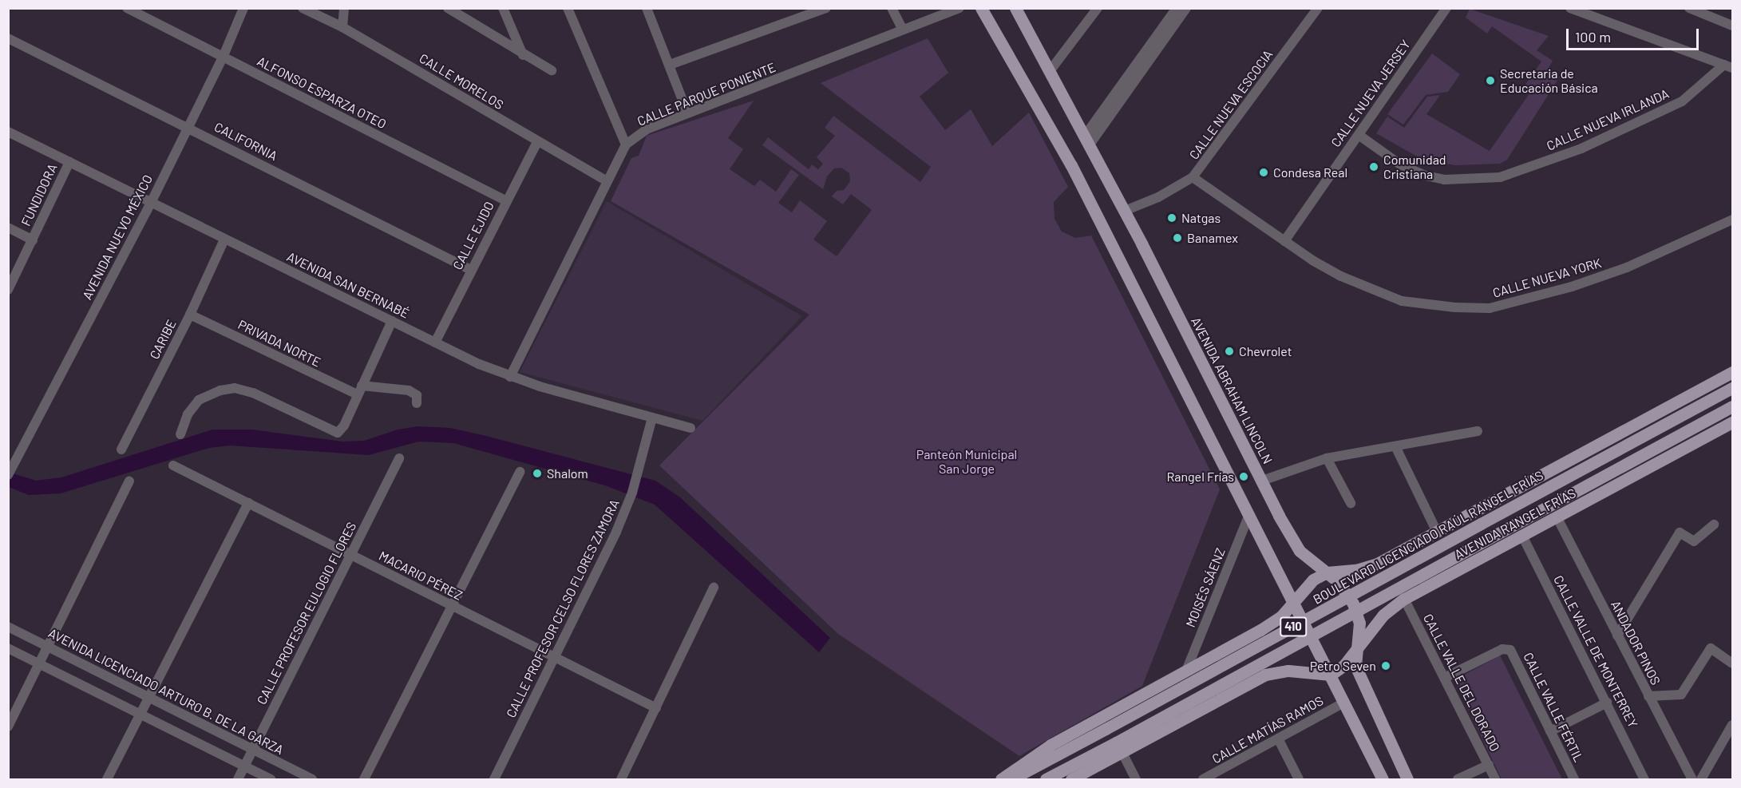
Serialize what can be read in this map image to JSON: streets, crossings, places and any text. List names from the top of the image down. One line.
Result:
{"streets":{"main road":["AVENIDA ABRAHAM LINCOLN","AVENIDA RANGEL FRÍAS","BOULEVARD LICENCIADO RAÚL RANGEL FRÍAS","410"],"street":["CALLE MORELOS","ALFONSO ESPARZA OTEO","CALLE NUEVA JERSEY","CALLE PARQUE PONIENTE","CALLE NUEVA ESCOCIA","CALLE NUEVA IRLANDA","CALIFORNIA","FUNDIDORA","CALLE EJIDO","AVENIDA NUEVO MÉXICO","CALLE NUEVA YORK","AVENIDA SAN BERNABÉ","CARIBE","PRIVADA NORTE","MACARIO PÉREZ","MOISÉS SÁENZ","CALLE PROFESOR CELSO FLORES ZAMORA","CALLE PROFESOR EULOGIO FLORES","ANDADOR PINOS","CALLE VALLE DE MONTERREY","CALLE VALLE DEL DORADO","AVENIDA LICENCIADO ARTURO B. DE LA GARZA","CALLE VALLE FÉRTIL","CALLE MATÍAS RAMOS"]},"crossings":[["CALLE MORELOS","CALLE PARQUE PONIENTE"],["CALLE MORELOS","CALLE EJIDO"],["ALFONSO ESPARZA OTEO","CALLE EJIDO"],["ALFONSO ESPARZA OTEO","AVENIDA NUEVO MÉXICO"],["CALLE NUEVA JERSEY","CALLE NUEVA IRLANDA"],["CALLE NUEVA JERSEY","CALLE NUEVA YORK"],["CALLE PARQUE PONIENTE","AVENIDA SAN BERNABÉ"],["CALLE NUEVA ESCOCIA","CALLE NUEVA YORK"],["CALLE NUEVA ESCOCIA","AVENIDA ABRAHAM LINCOLN"],["CALIFORNIA","CALLE EJIDO"],["CALIFORNIA","AVENIDA NUEVO MÉXICO"],["FUNDIDORA","AVENIDA SAN BERNABÉ"],["CALLE EJIDO","AVENIDA SAN BERNABÉ"],["AVENIDA NUEVO MÉXICO","AVENIDA SAN BERNABÉ"],["AVENIDA SAN BERNABÉ","CARIBE"],["AVENIDA SAN BERNABÉ","CALLE PROFESOR CELSO FLORES ZAMORA"],["CARIBE","PRIVADA NORTE"],["AVENIDA ABRAHAM LINCOLN","AVENIDA RANGEL FRÍAS"],["AVENIDA RANGEL FRÍAS","ANDADOR PINOS"],["AVENIDA RANGEL FRÍAS","CALLE VALLE DE MONTERREY"],["AVENIDA RANGEL FRÍAS","CALLE VALLE DEL DORADO"],["MACARIO PÉREZ","CALLE PROFESOR CELSO FLORES ZAMORA"],["MACARIO PÉREZ","CALLE PROFESOR EULOGIO FLORES"],["CALLE PROFESOR EULOGIO FLORES","AVENIDA LICENCIADO ARTURO B. DE LA GARZA"],["CALLE VALLE DEL DORADO","CALLE VALLE FÉRTIL"]],"parks":["Panteón Municipal San Jorge"],"places":["Secretaria de Educación Básica","Comunidad Cristiana","Condesa Real","Natgas","Banamex","Chevrolet","Shalom","Rangel Frías","Petro Seven"],"scale_bar":"100 m"}
